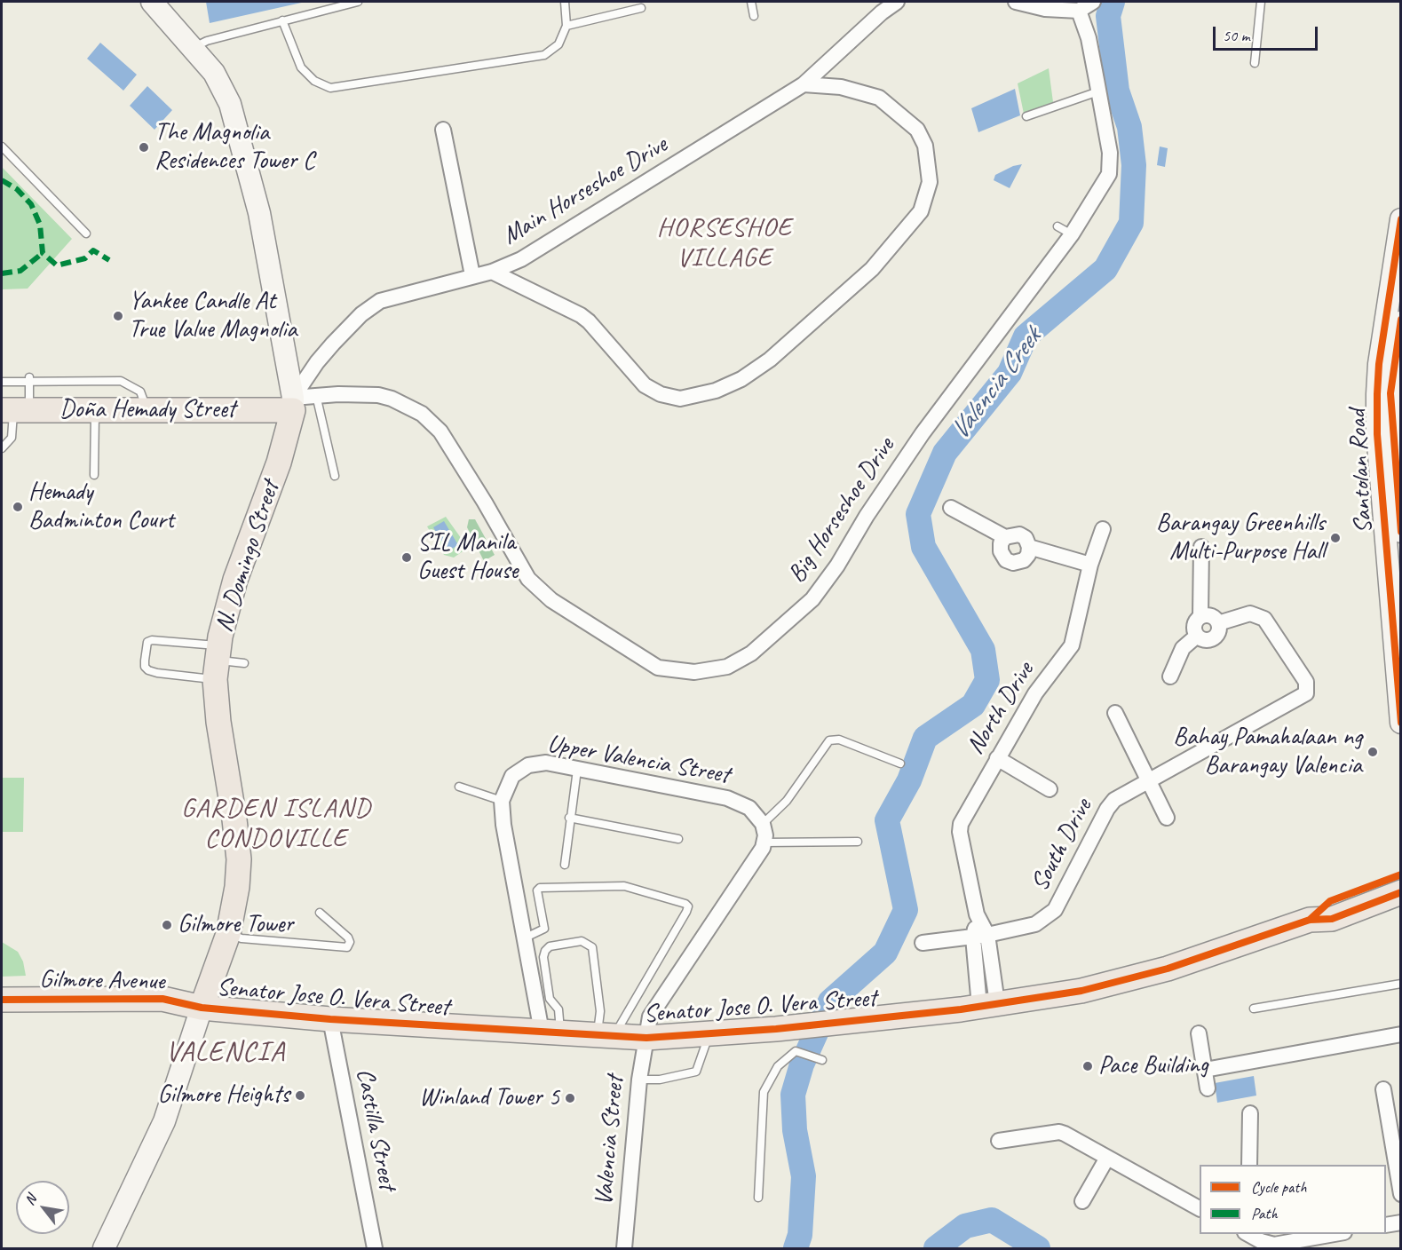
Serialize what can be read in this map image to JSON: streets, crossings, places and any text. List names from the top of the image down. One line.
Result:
{"streets":{"main road":["Doña Hemady Street","Santolan Road","N. Domingo Street","Gilmore Avenue","Senator Jose O. Vera Street"],"street":["Main Horseshoe Drive","Big Horseshoe Drive","North Drive","Upper Valencia Street","South Drive","Castilla Street","Valencia Street"]},"crossings":[["Main Horseshoe Drive","Doña Hemady Street"],["Main Horseshoe Drive","Big Horseshoe Drive"],["Main Horseshoe Drive","N. Domingo Street"],["Doña Hemady Street","Big Horseshoe Drive"],["Doña Hemady Street","N. Domingo Street"],["Big Horseshoe Drive","N. Domingo Street"],["N. Domingo Street","Gilmore Avenue"],["N. Domingo Street","Senator Jose O. Vera Street"],["North Drive","South Drive"],["North Drive","Senator Jose O. Vera Street"],["Upper Valencia Street","Senator Jose O. Vera Street"],["Gilmore Avenue","Senator Jose O. Vera Street"],["Senator Jose O. Vera Street","Castilla Street"],["Senator Jose O. Vera Street","Valencia Street"]],"districts":["HORSESHOE VILLAGE","GARDEN ISLAND CONDOVILLE","VALENCIA"],"water":["Valencia Creek"],"places":["The Magnolia Residences Tower C","Yankee Candle At True Value Magnolia","Hemady Badminton Court","Barangay Greenhills Multi-Purpose Hall","SIL Manila Guest House","Bahay Pamahalaan ng Barangay Valencia","Gilmore Tower","Pace Building","Gilmore Heights","Winland Tower 5"],"legend":["Cycle path","Path"],"scale_bar":"50 m","north":"top left"}
